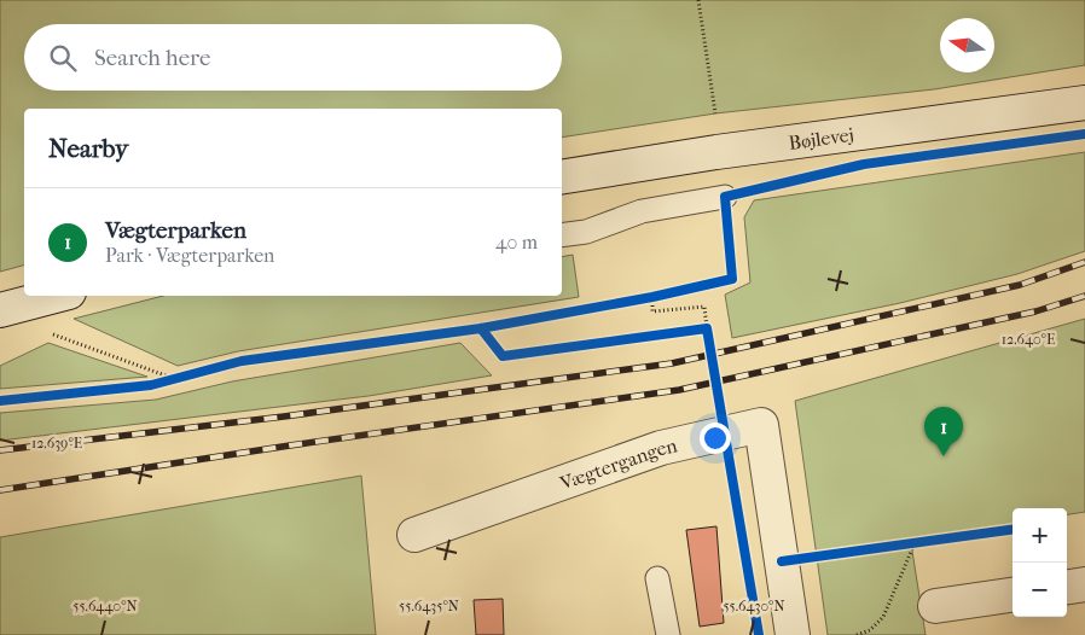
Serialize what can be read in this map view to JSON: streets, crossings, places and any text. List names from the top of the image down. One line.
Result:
{"streets":{"street":["Bøjlevej","Vægtergangen"]},"north":"left","page":{"search":"Search here","heading":"Nearby","list":[{"mark":"1","name":"Vægterparken","note":"Park · Vægterparken","value":"40 m"}],"pins":"1","map_buttons":["+","−"]},"coordinates":["12.640°E","12.639°E","55.6440°N","55.6435°N","55.6430°N"]}
